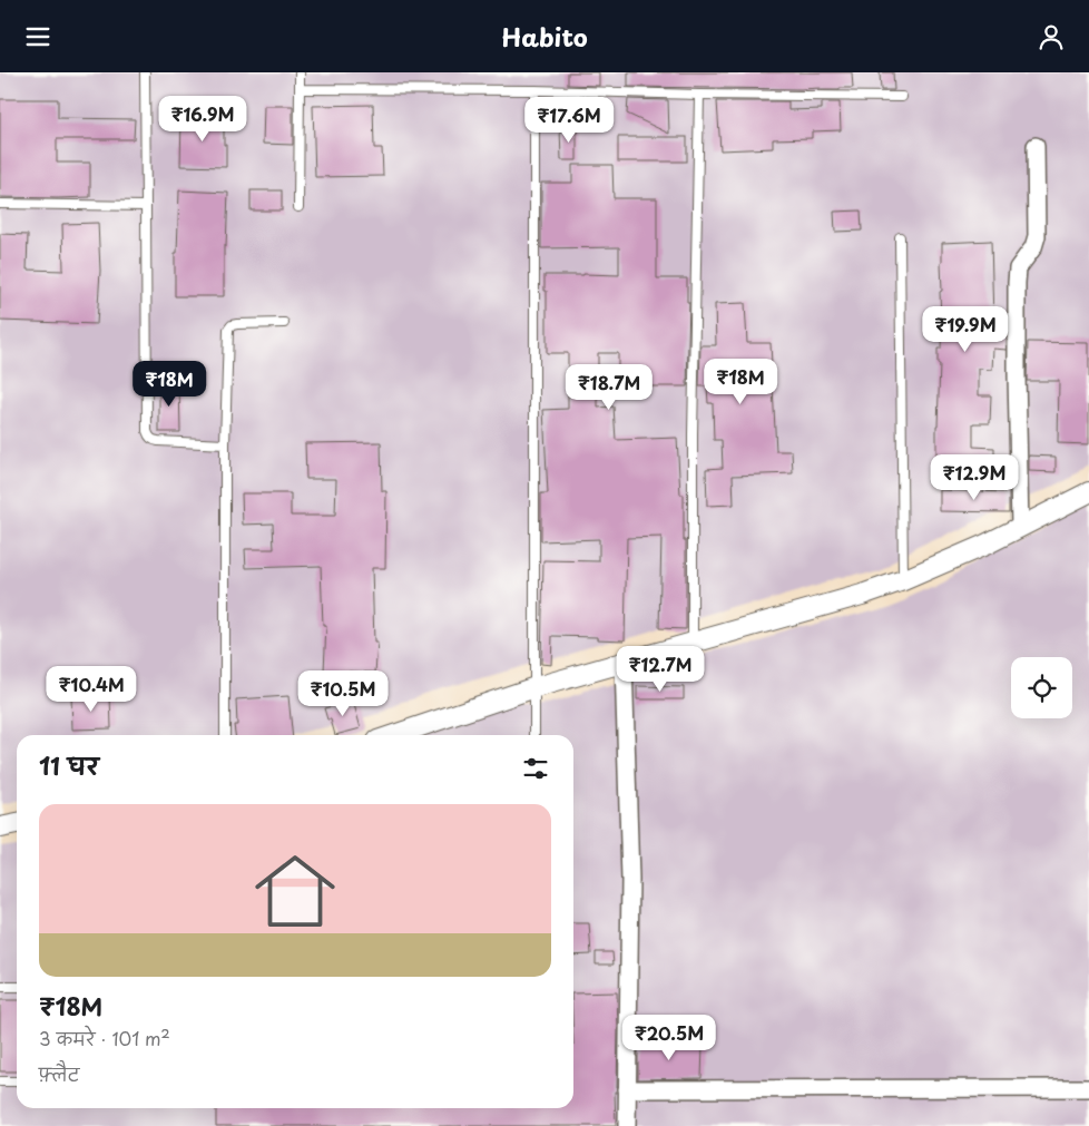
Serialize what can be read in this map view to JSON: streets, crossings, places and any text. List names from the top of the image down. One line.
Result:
{"page":{"header":"Habito","price":["₹16.9M","₹17.6M","₹19.9M","₹18M","₹18M","₹18.7M","₹12.9M","₹12.7M","₹10.4M","₹10.5M","₹20.5M"],"heading":"11 घर","list":[{"name":"₹18M","note":"3 कमरे · 101 m² · फ़्लैट"}]}}
